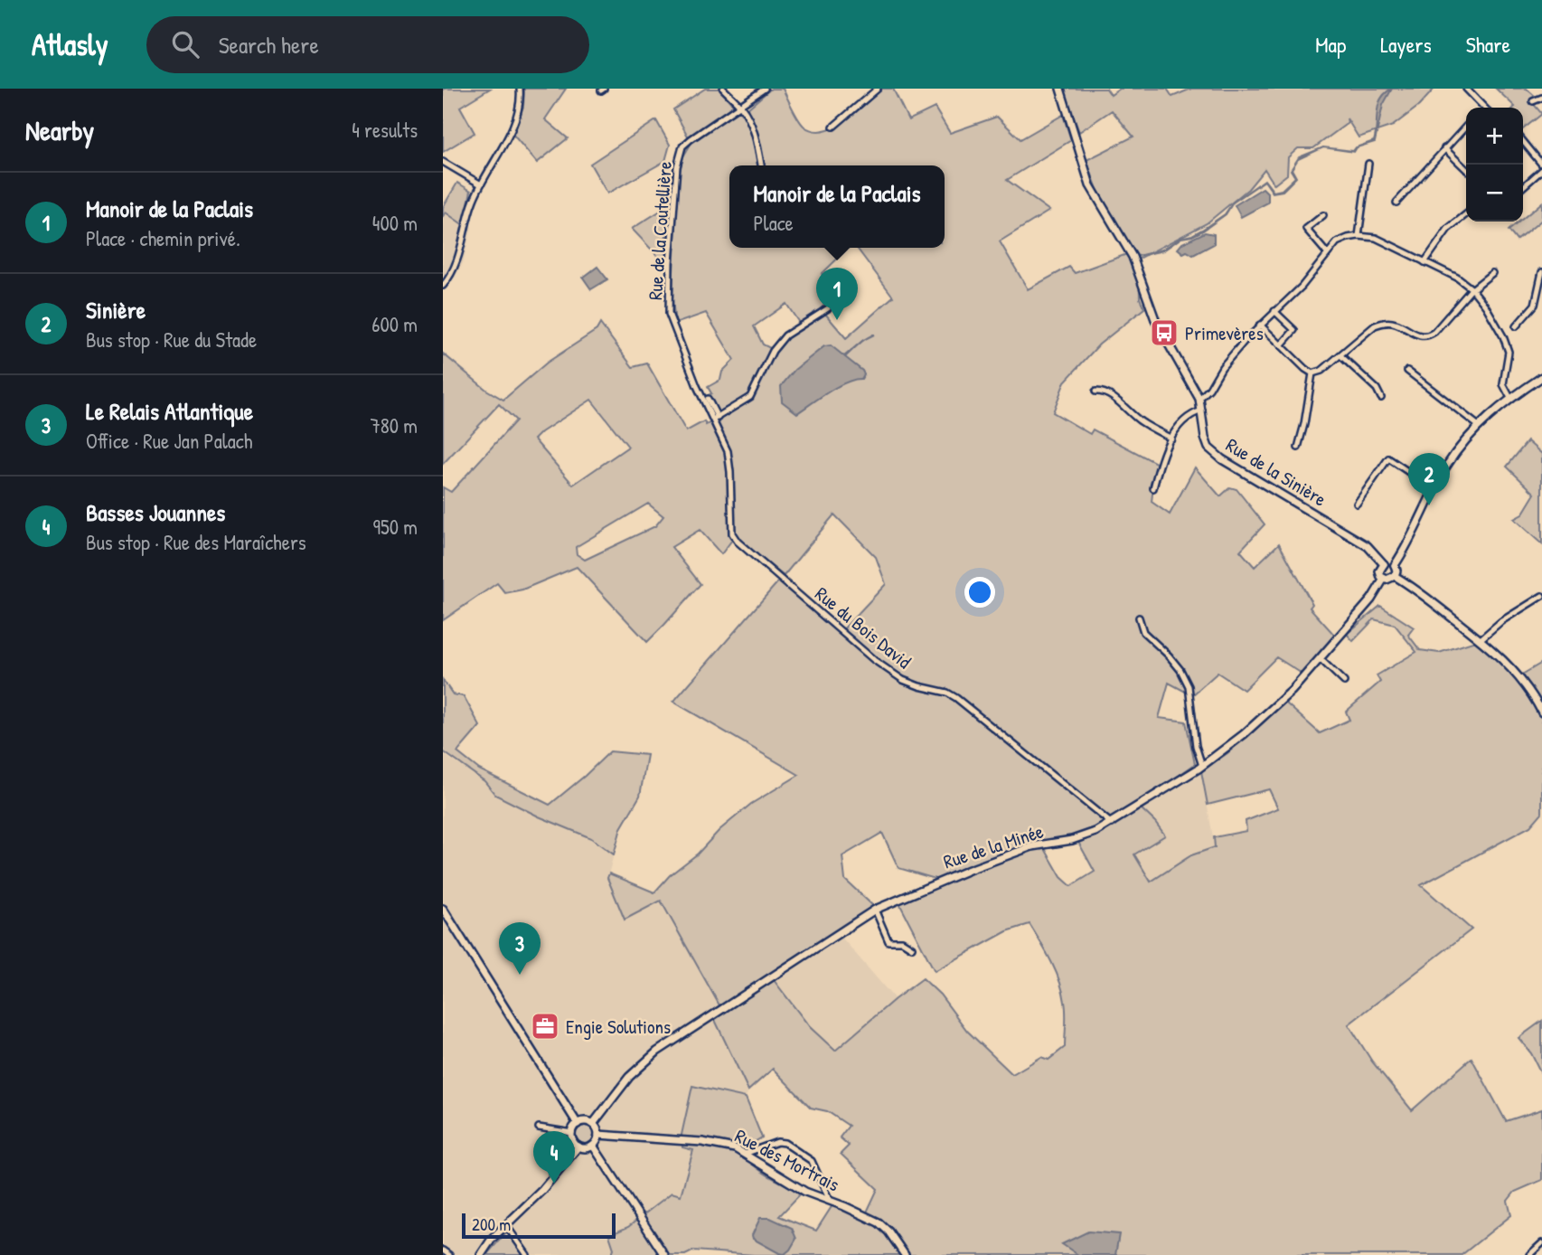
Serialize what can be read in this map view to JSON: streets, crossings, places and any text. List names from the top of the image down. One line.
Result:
{"streets":{"street":["Rue de la Coutellière","Rue de la Sinière","Rue du Bois David","Rue de la Minée","Rue des Mortrais"]},"crossings":[["Rue de la Coutellière","Rue du Bois David"],["Rue de la Sinière","Rue de la Minée"],["Rue du Bois David","Rue de la Minée"],["Rue de la Minée","Rue des Mortrais"]],"places":{"bus stop":["Primevères"],"office":["Engie Solutions"]},"scale_bar":"200 m","page":{"header":"Atlasly","search":"Search here","nav":["Map","Layers","Share"],"heading":["Nearby","4 results"],"map_buttons":["+","−"],"popup":["Manoir de la Paclais","Place"],"list":[{"mark":"1","name":"Manoir de la Paclais","note":"Place · chemin privé.","value":"400 m"},{"mark":"2","name":"Sinière","note":"Bus stop · Rue du Stade","value":"600 m"},{"mark":"3","name":"Le Relais Atlantique","note":"Office · Rue Jan Palach","value":"780 m"},{"mark":"4","name":"Basses Jouannes","note":"Bus stop · Rue des Maraîchers","value":"950 m"}],"pins":["1","2","3","4"],"scale":"200 m"}}
